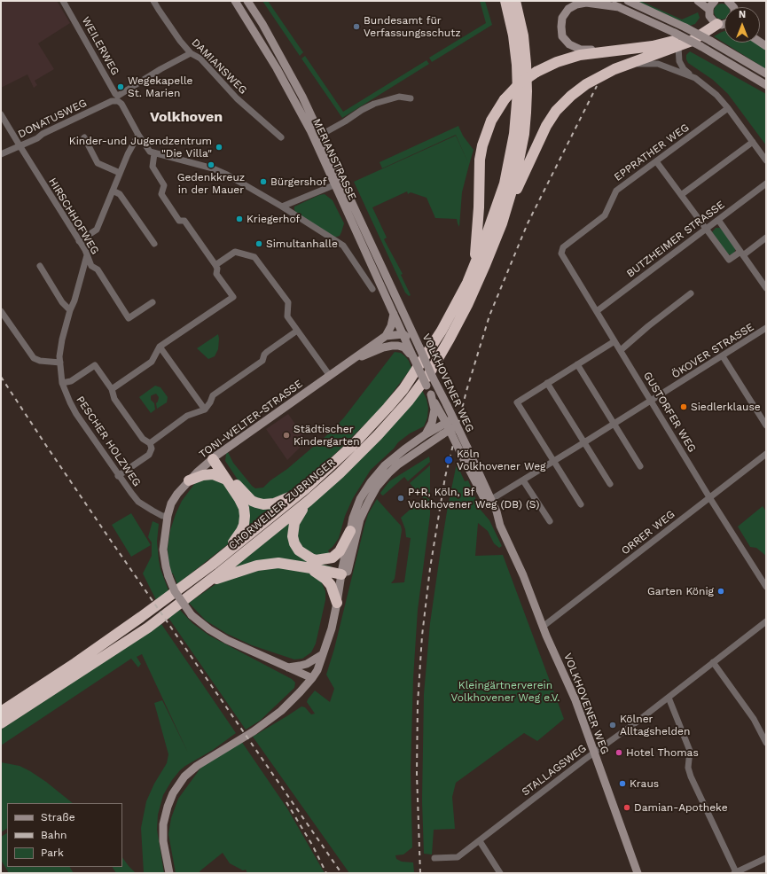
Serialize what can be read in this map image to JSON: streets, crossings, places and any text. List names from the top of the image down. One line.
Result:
{"streets":{"highway":["CHORWEILER ZUBRINGER"],"street":["WEILERWEG","DAMIANSWEG","DONATUSWEG","EPPRATHER WEG","MERIANSTRASSE","HIRSCHHOFWEG","BUTZHEIMER STRASSE","ÖKOVER STRASSE","VOLKHOVENER WEG","GUSTORFER WEG","TONI-WELTER-STRASSE","PESCHER HOLZWEG","ORRER WEG","STALLAGSWEG"]},"crossings":[["WEILERWEG","DAMIANSWEG"],["DONATUSWEG","HIRSCHHOFWEG"],["EPPRATHER WEG","GUSTORFER WEG"],["MERIANSTRASSE","VOLKHOVENER WEG"],["MERIANSTRASSE","TONI-WELTER-STRASSE"],["HIRSCHHOFWEG","PESCHER HOLZWEG"],["BUTZHEIMER STRASSE","GUSTORFER WEG"],["ÖKOVER STRASSE","VOLKHOVENER WEG"],["ÖKOVER STRASSE","GUSTORFER WEG"],["VOLKHOVENER WEG","TONI-WELTER-STRASSE"],["VOLKHOVENER WEG","ORRER WEG"],["VOLKHOVENER WEG","STALLAGSWEG"],["GUSTORFER WEG","ORRER WEG"],["TONI-WELTER-STRASSE","PESCHER HOLZWEG"]],"districts":["Volkhoven"],"parks":["Kleingärtnerverein Volkhovener Weg e.V."],"places":["Bundesamt für Verfassungsschutz","Wegekapelle St. Marien","Kinder-und Jugendzentrum \"Die Villa\"","Gedenkkreuz in der Mauer","Bürgershof","Kriegerhof","Simultanhalle","Siedlerklause","Städtischer Kindergarten","Köln Volkhovener Weg","P+R, Köln, Bf Volkhovener Weg (DB) (S)","Garten König","Kölner Alltagshelden","Hotel Thomas","Kraus","Damian-Apotheke"],"legend":["Straße","Bahn","Park"],"north":"top"}
